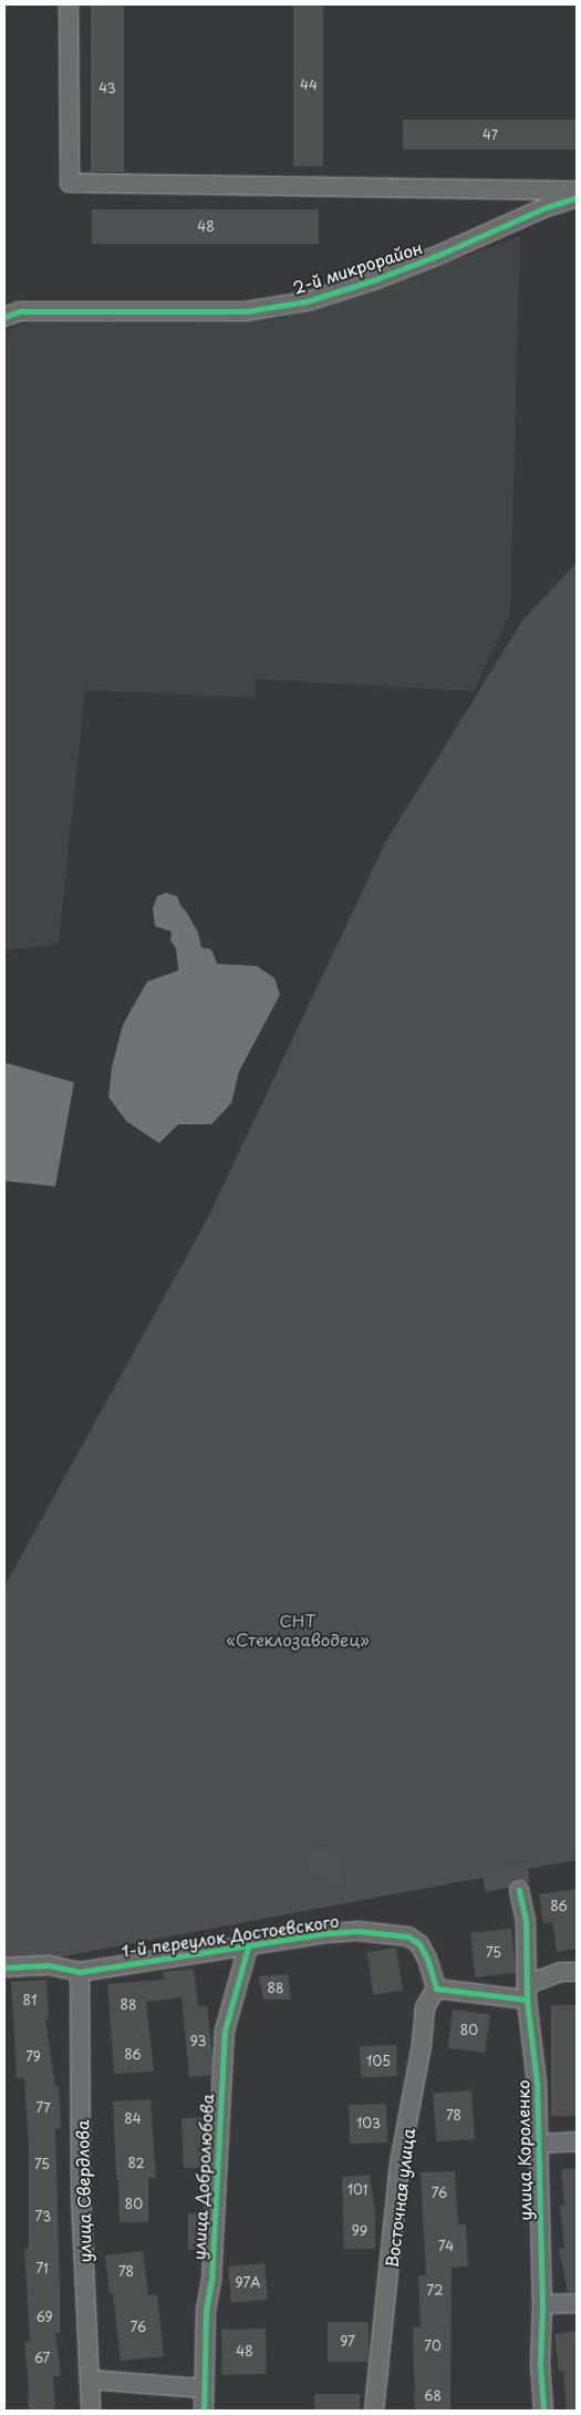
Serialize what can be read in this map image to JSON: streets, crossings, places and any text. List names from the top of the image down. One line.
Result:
{"streets":{"street":["2-й микрорайон","1-й переулок Достоевского","улица Короленко","улица Добролюбова","улица Свердлова","Восточная улица"]},"crossings":[["1-й переулок Достоевского","улица Добролюбова"],["1-й переулок Достоевского","улица Свердлова"],["1-й переулок Достоевского","Восточная улица"]],"parks":["СНТ «Стеклозаводец»"],"house_numbers":["44","43","47","48","86","75","88","81","88","80","93","86","79","105","77","78","84","103","82","75","101","76","80","73","99","74","71","78","97А","72","69","76","97","70","48","67","68"]}
